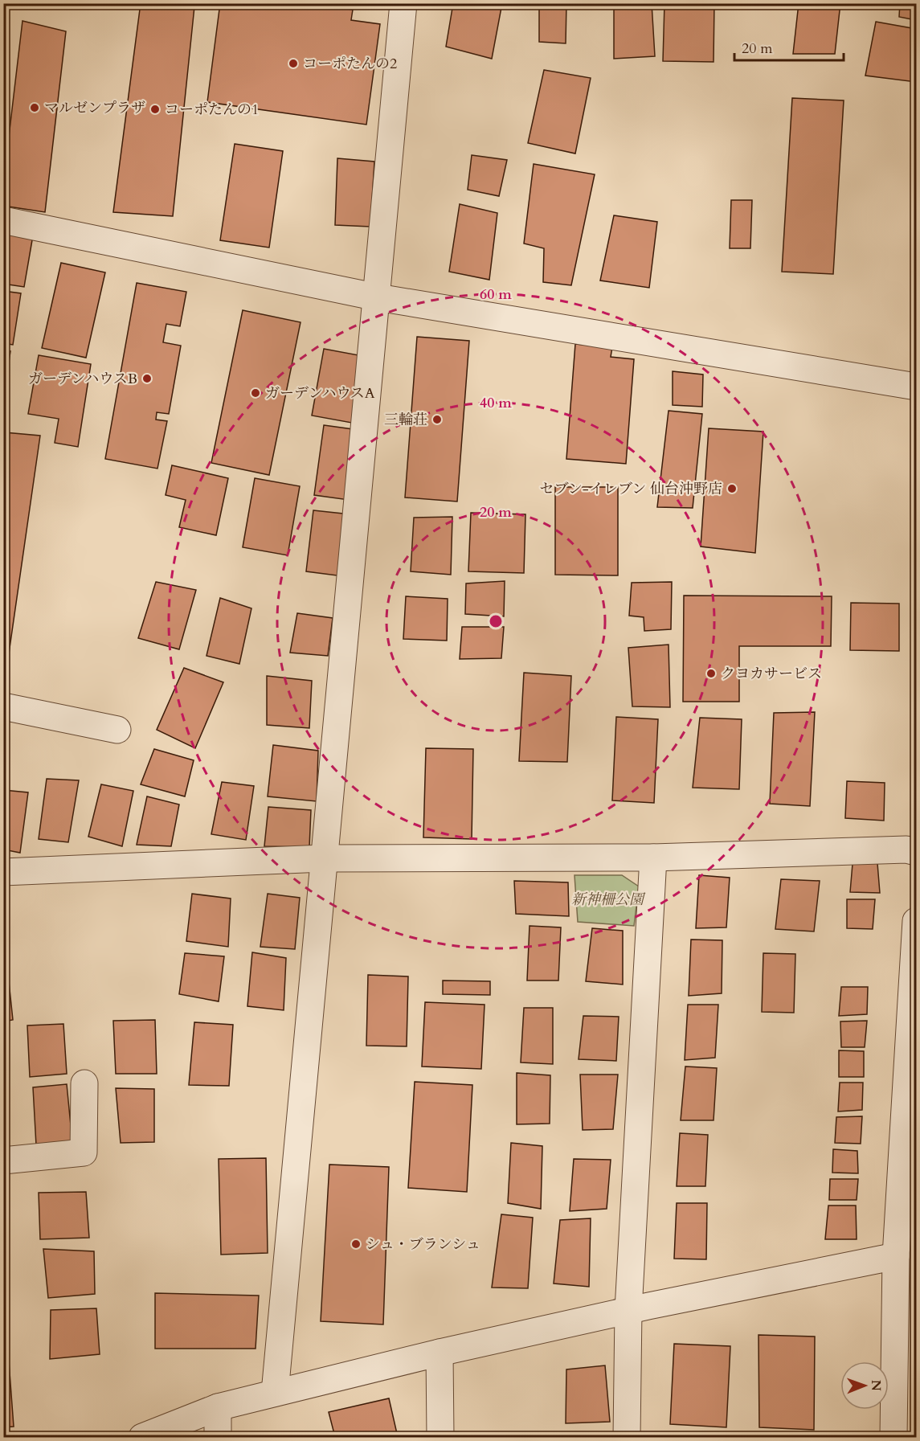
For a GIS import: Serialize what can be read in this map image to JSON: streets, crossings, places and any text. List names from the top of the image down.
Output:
{
  "parks": ["新神柵公園"],
  "places": [
    "コーポたんの2",
    "マルゼンプラザ",
    "コーポたんの1",
    "ガーデンハウスB",
    "ガーデンハウスA",
    "三輪荘",
    "セブン-イレブン 仙台沖野店",
    "クヨカサービス",
    "シュ・ブランシュ"
  ],
  "scale_bar": "20 m",
  "north": "right",
  "rings": ["60 m", "40 m", "20 m"]
}
